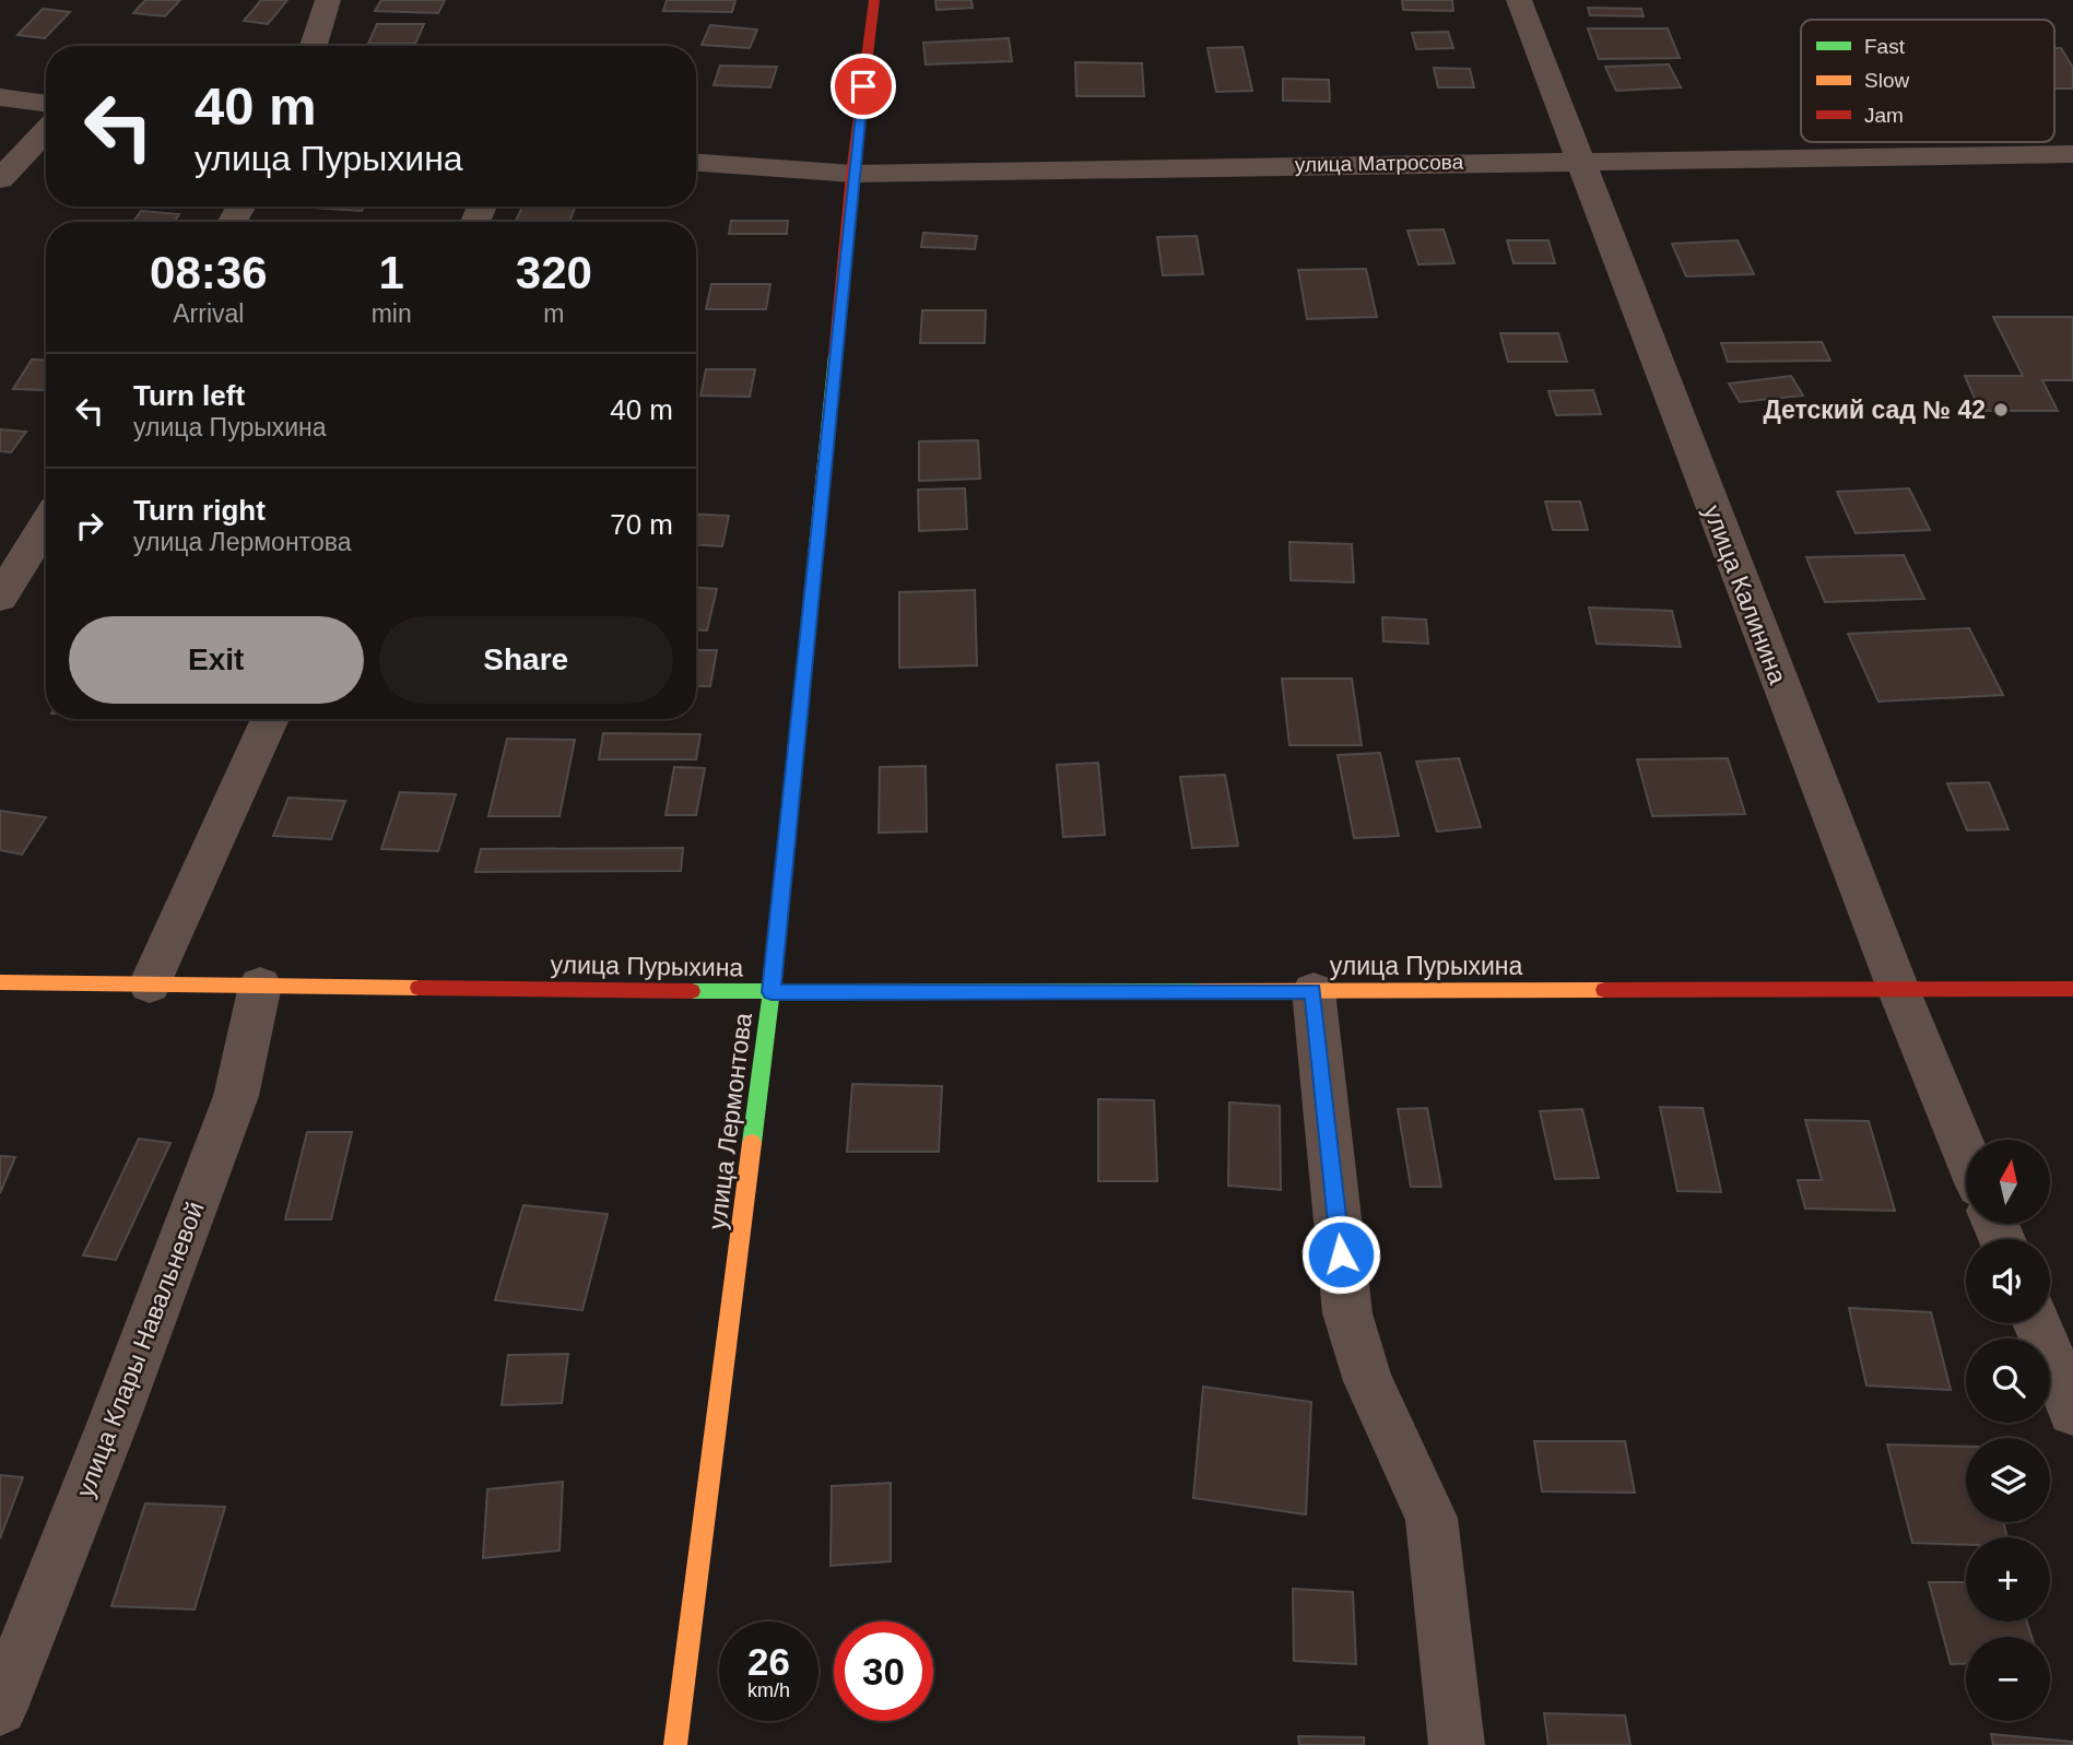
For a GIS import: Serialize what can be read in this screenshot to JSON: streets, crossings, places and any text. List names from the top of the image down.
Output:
{
  "streets": {
    "street": [
      "улица Матросова",
      "улица Калинина",
      "улица Пурыхина",
      "улица Лермонтова",
      "улица Клары Навальневой"
    ]
  },
  "crossings": [
    ["улица Матросова", "улица Калинина"],
    ["улица Матросова", "улица Лермонтова"],
    ["улица Калинина", "улица Пурыхина"],
    ["улица Пурыхина", "улица Лермонтова"],
    ["улица Пурыхина", "улица Клары Навальневой"]
  ],
  "places": ["Детский сад № 42"],
  "legend": ["Fast", "Slow", "Jam"],
  "north": "top",
  "page": {
    "turn": ["40 m", "улица Пурыхина"],
    "eta": [
      "08:36",
      "Arrival",
      "1",
      "min",
      "320",
      "m"
    ],
    "list": [
      {
        "name": "Turn left",
        "note": "улица Пурыхина",
        "value": "40 m"
      },
      {
        "name": "Turn right",
        "note": "улица Лермонтова",
        "value": "70 m"
      }
    ],
    "buttons": ["Exit", "Share"],
    "map_buttons": ["+", "−"],
    "speed": "26 km/h",
    "limit": "30"
  }
}
